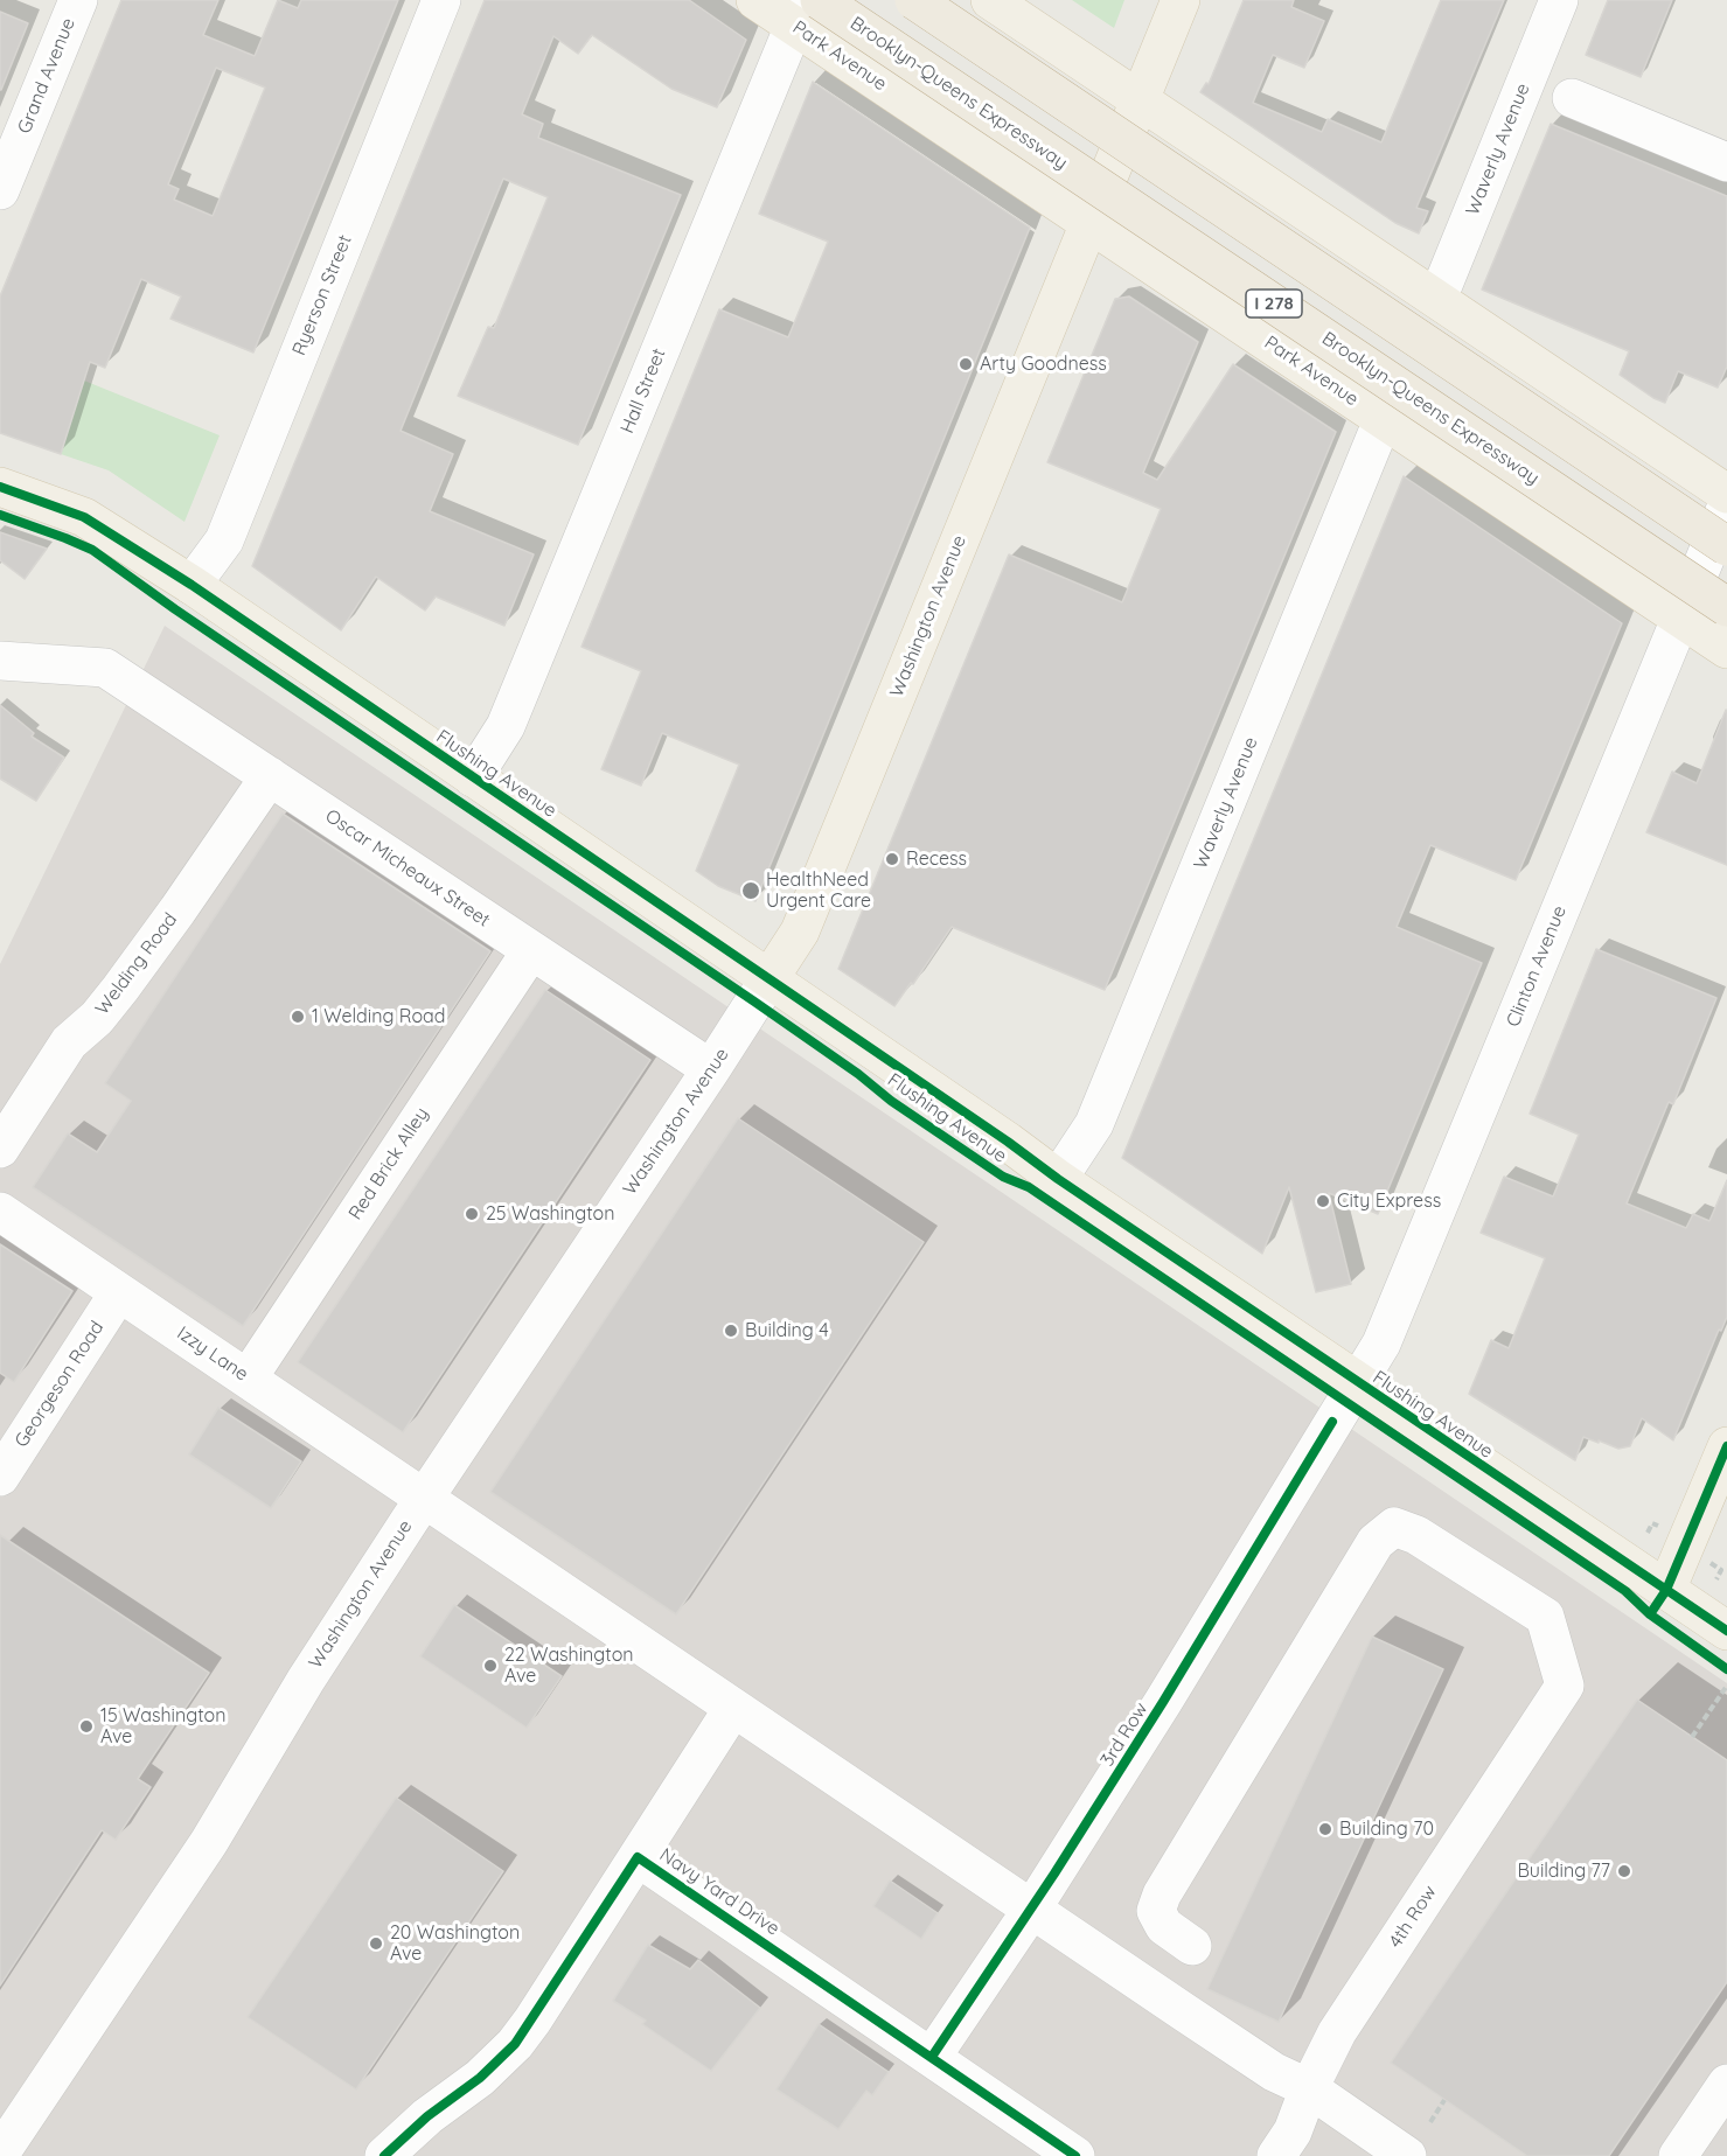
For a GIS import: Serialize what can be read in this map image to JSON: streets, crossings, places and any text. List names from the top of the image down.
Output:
{
  "streets": {
    "highway": ["Brooklyn-Queens Expressway", "I 278"],
    "main road": ["Park Avenue", "Washington Avenue", "Flushing Avenue"],
    "street": [
      "Grand Avenue",
      "Waverly Avenue",
      "Ryerson Street",
      "Hall Street",
      "Oscar Micheaux Street",
      "Welding Road",
      "Clinton Avenue",
      "Red Brick Alley",
      "Izzy Lane",
      "Georgeson Road",
      "3rd Row",
      "Navy Yard Drive",
      "4th Row"
    ]
  },
  "crossings": [
    ["Park Avenue", "Brooklyn-Queens Expressway"],
    ["Park Avenue", "Waverly Avenue"],
    ["Park Avenue", "Hall Street"],
    ["Park Avenue", "Washington Avenue"],
    ["Park Avenue", "Clinton Avenue"],
    ["Brooklyn-Queens Expressway", "Hall Street"],
    ["Waverly Avenue", "Flushing Avenue"],
    ["Ryerson Street", "Flushing Avenue"],
    ["Hall Street", "Flushing Avenue"],
    ["Washington Avenue", "Flushing Avenue"],
    ["Washington Avenue", "Oscar Micheaux Street"],
    ["Washington Avenue", "Izzy Lane"],
    ["Flushing Avenue", "Clinton Avenue"],
    ["Oscar Micheaux Street", "Welding Road"],
    ["Oscar Micheaux Street", "Red Brick Alley"],
    ["Clinton Avenue", "3rd Row"],
    ["Red Brick Alley", "Izzy Lane"],
    ["Izzy Lane", "Georgeson Road"],
    ["3rd Row", "Navy Yard Drive"]
  ],
  "places": [
    "Arty Goodness",
    "Recess",
    "HealthNeed Urgent Care",
    "1 Welding Road",
    "City Express",
    "25 Washington",
    "Building 4",
    "22 Washington Ave",
    "15 Washington Ave",
    "Building 70",
    "Building 77",
    "20 Washington Ave"
  ]
}
